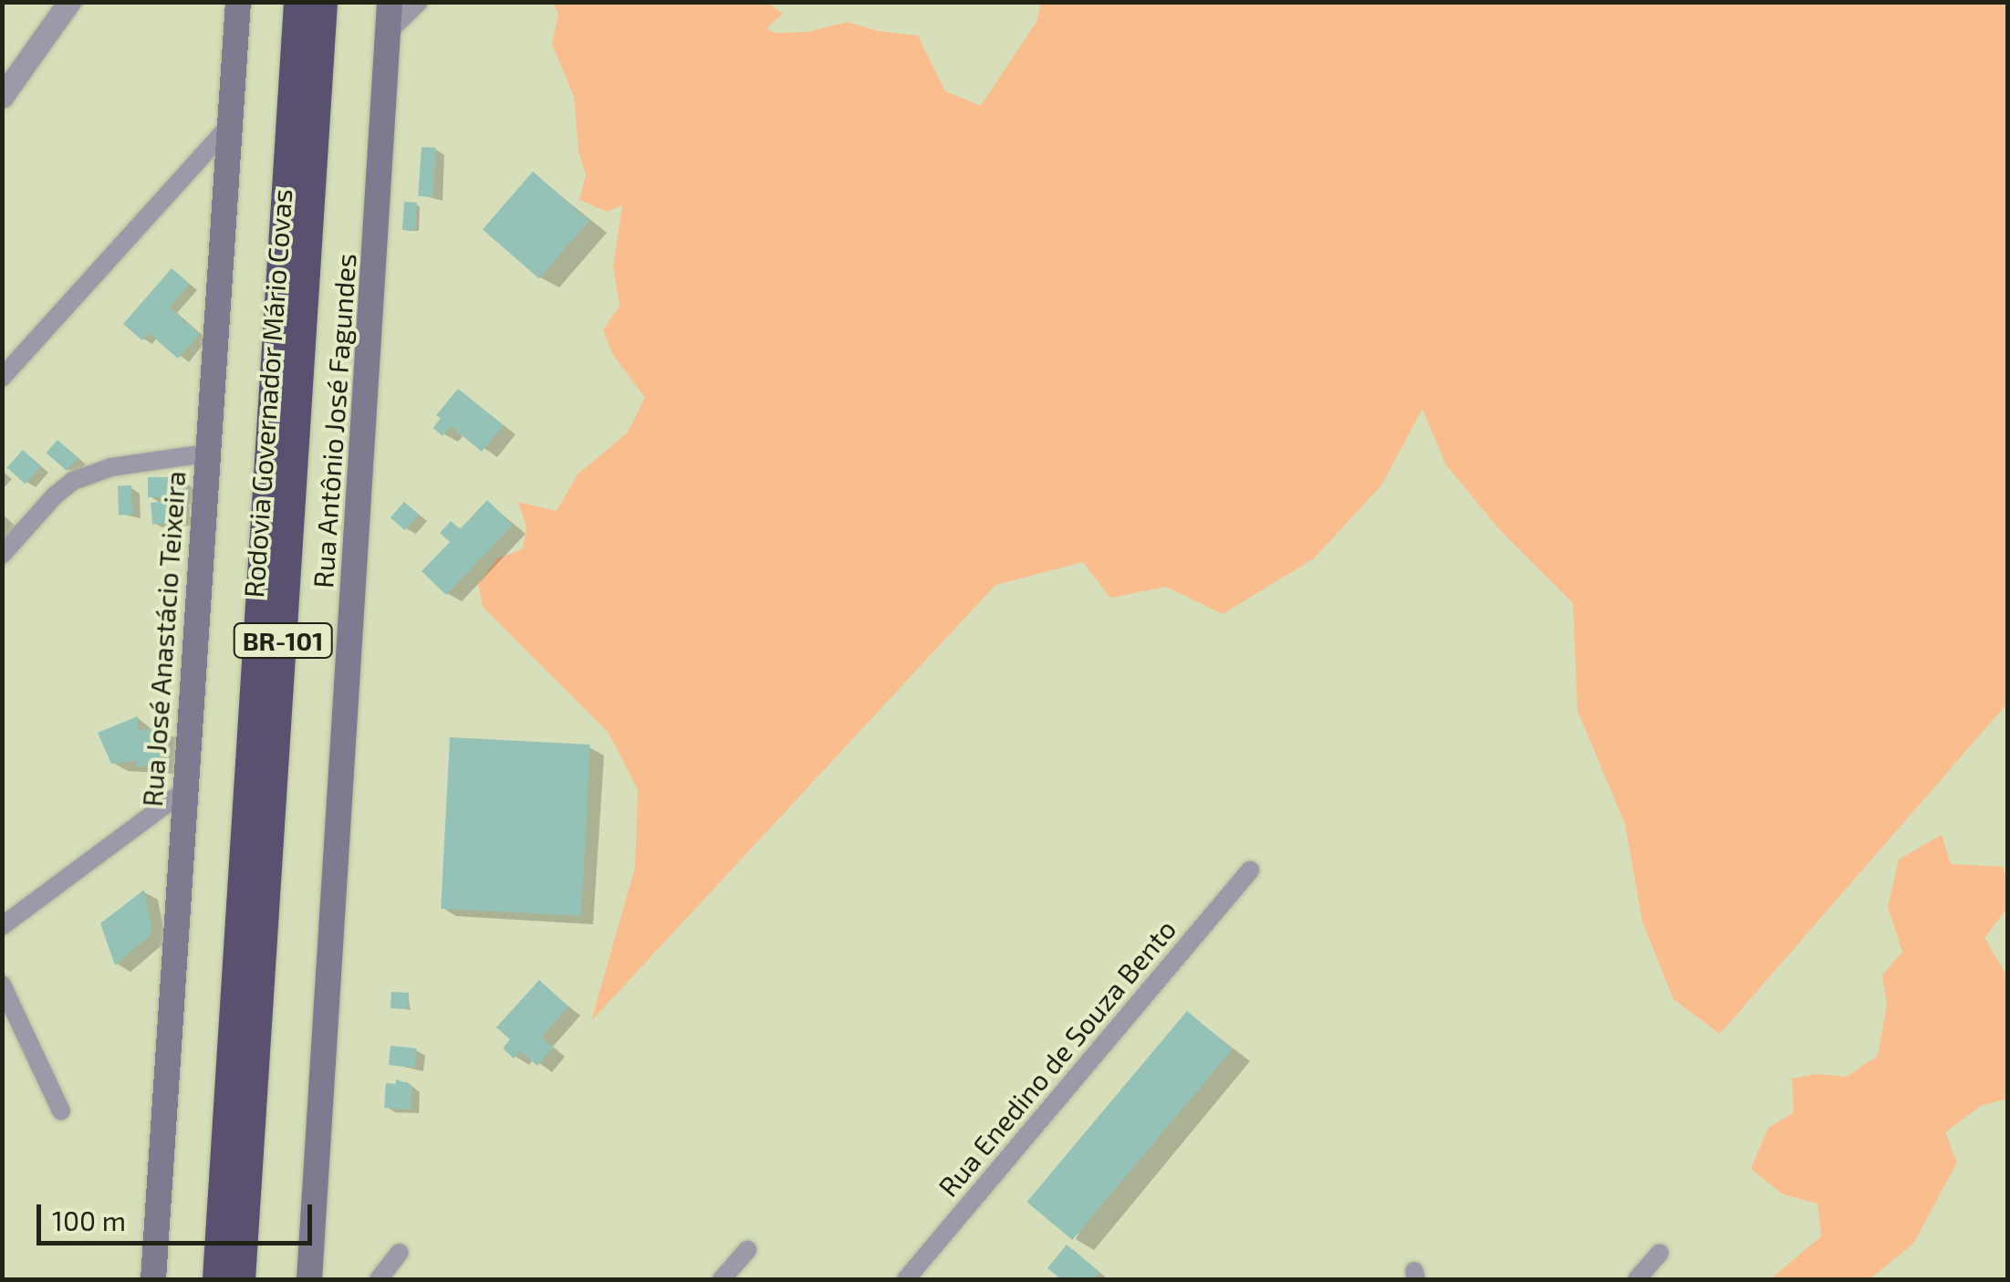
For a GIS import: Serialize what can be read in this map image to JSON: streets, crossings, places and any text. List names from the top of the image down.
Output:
{
  "streets": {
    "highway": ["Rodovia Governador Mário Covas", "BR-101"],
    "main road": ["Rua Antônio José Fagundes", "Rua José Anastácio Teixeira"],
    "street": ["Rua Enedino de Souza Bento"]
  },
  "scale_bar": "100 m"
}
